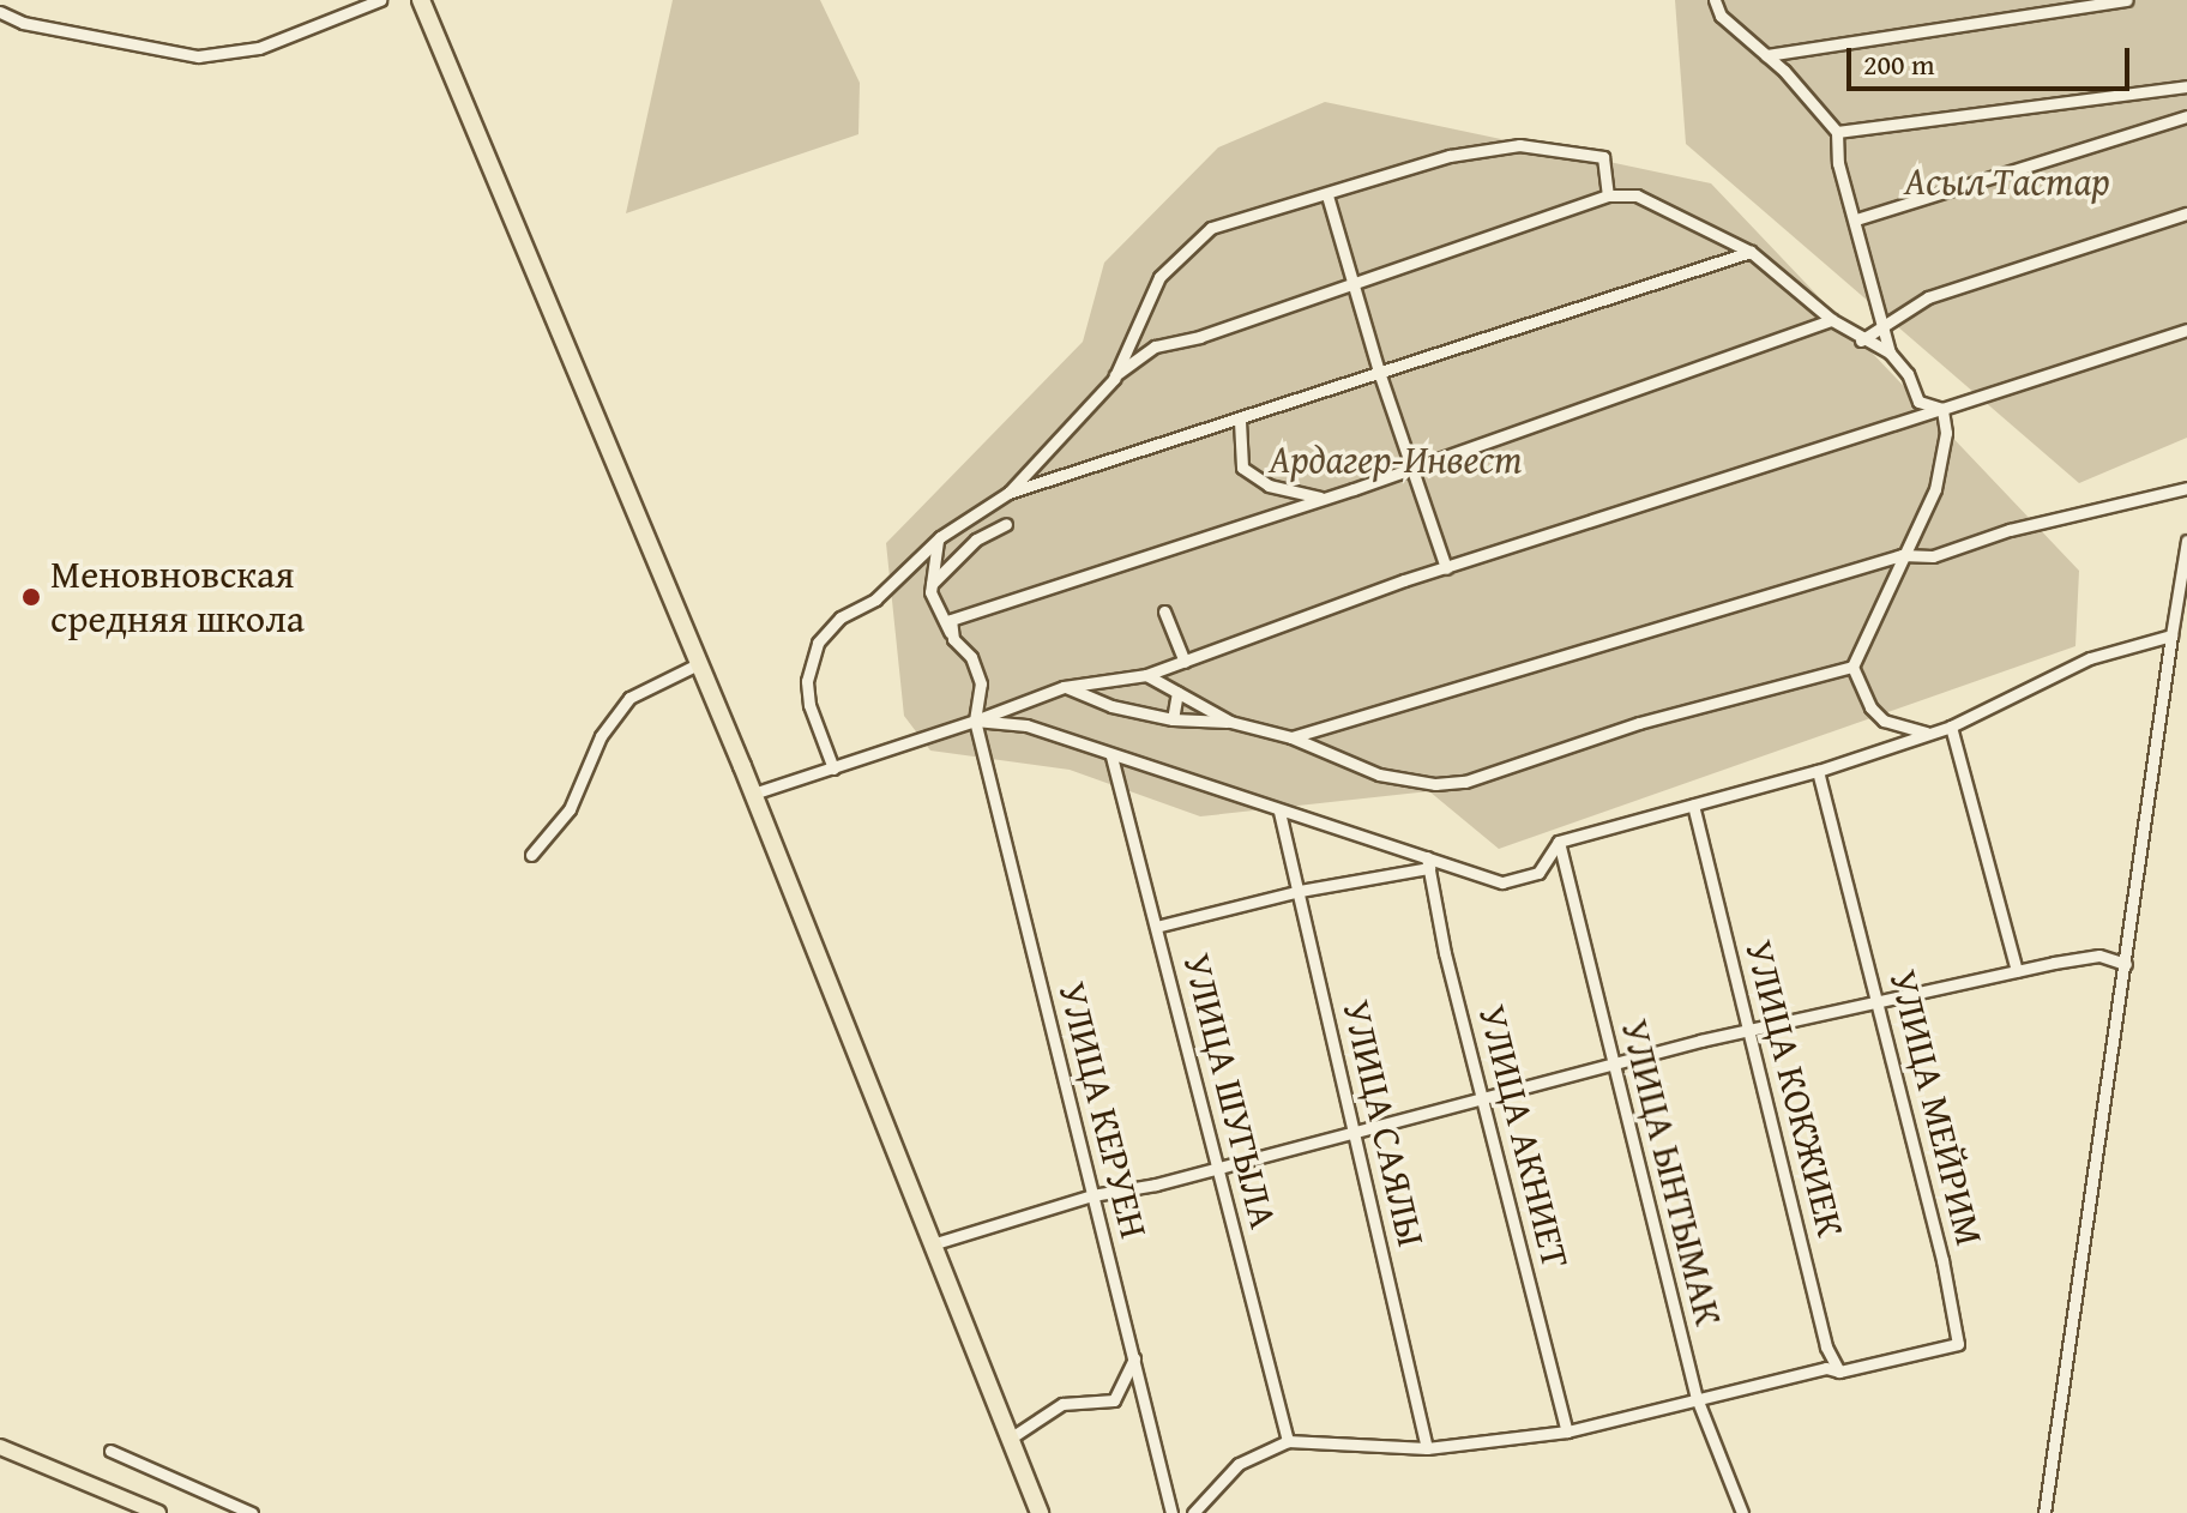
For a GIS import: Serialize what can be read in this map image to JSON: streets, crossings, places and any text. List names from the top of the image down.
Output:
{
  "streets": {
    "street": [
      "УЛИЦА КОКЖИЕК",
      "УЛИЦА ШУГЫЛА",
      "УЛИЦА МЕЙРИМ",
      "УЛИЦА КЕРУЕН",
      "УЛИЦА САЯЛЫ",
      "УЛИЦА АКНИЕТ",
      "УЛИЦА ЫНТЫМАК"
    ]
  },
  "crossings": [
    ["УЛИЦА КОКЖИЕК", "УЛИЦА МЕЙРИМ"]
  ],
  "parks": ["Асыл Тастар", "Ардагер-Инвест"],
  "places": ["Меновновская средняя школа"],
  "scale_bar": "200 m"
}
